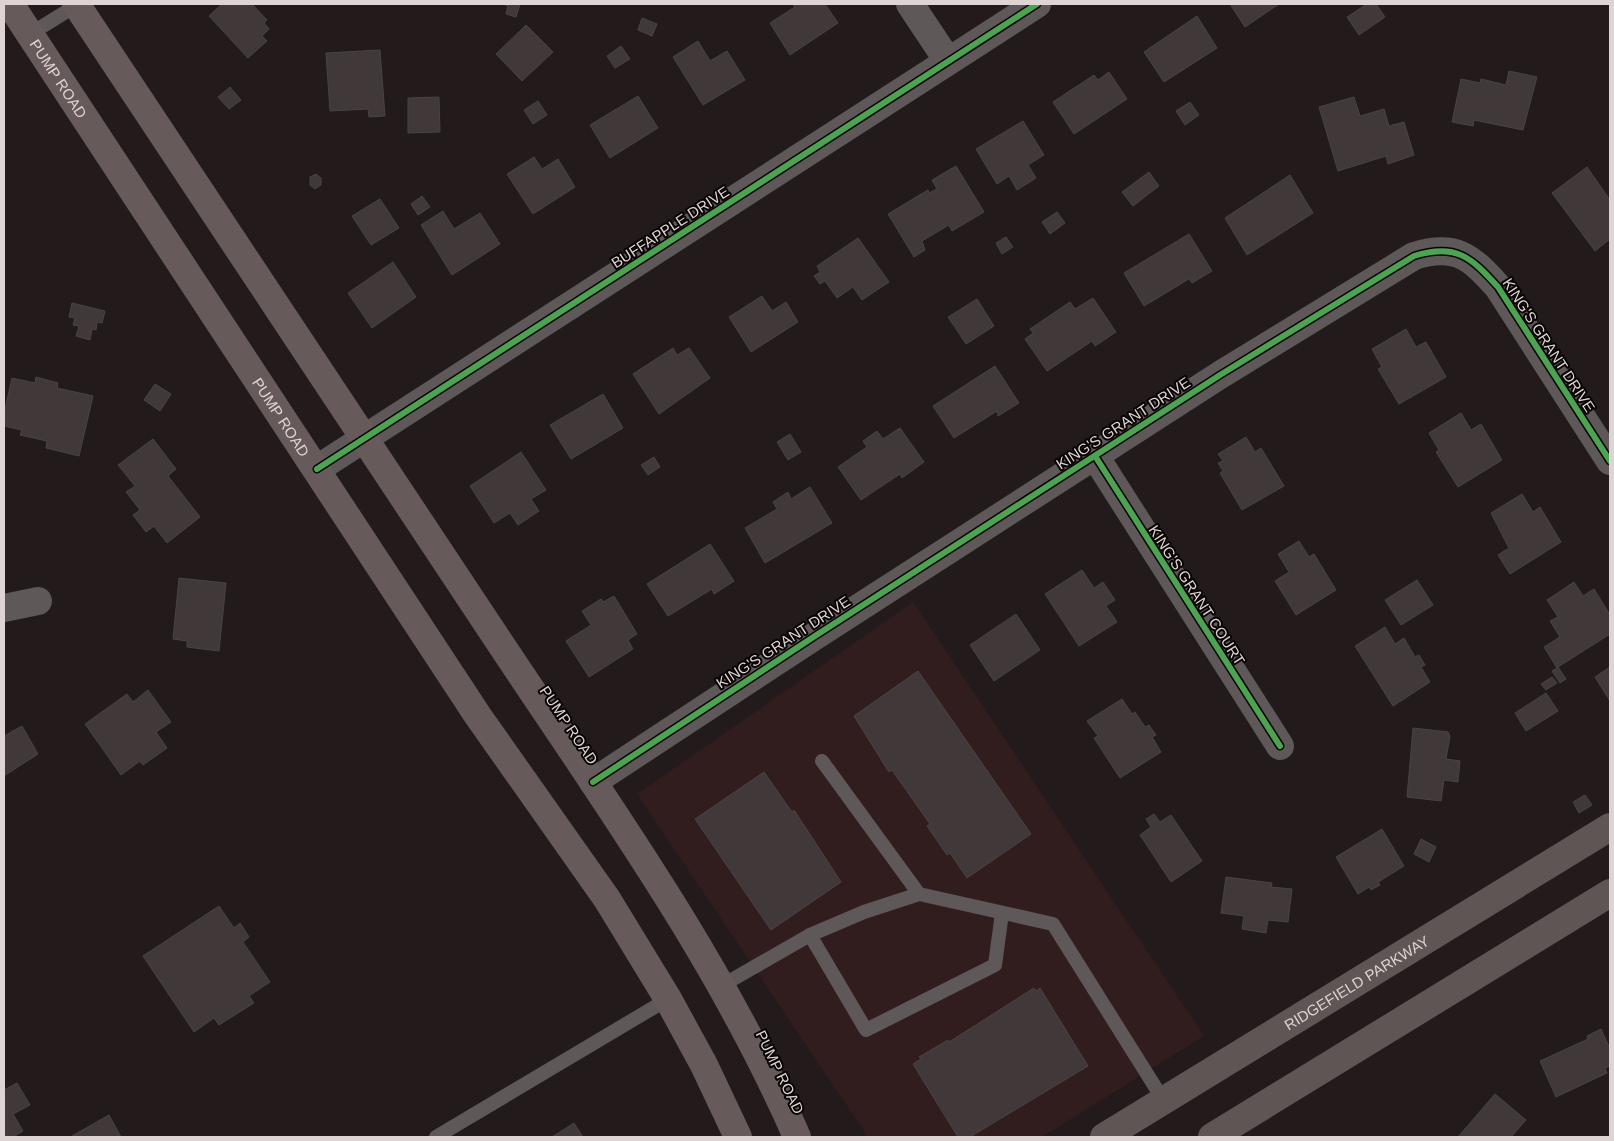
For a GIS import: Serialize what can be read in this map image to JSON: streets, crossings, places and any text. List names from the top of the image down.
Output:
{
  "streets": {
    "main road": ["PUMP ROAD", "RIDGEFIELD PARKWAY"],
    "street": ["BUFFAPPLE DRIVE", "KING'S GRANT DRIVE", "KING'S GRANT COURT"]
  },
  "crossings": [
    ["PUMP ROAD", "BUFFAPPLE DRIVE"],
    ["PUMP ROAD", "KING'S GRANT DRIVE"],
    ["KING'S GRANT DRIVE", "KING'S GRANT COURT"]
  ]
}
